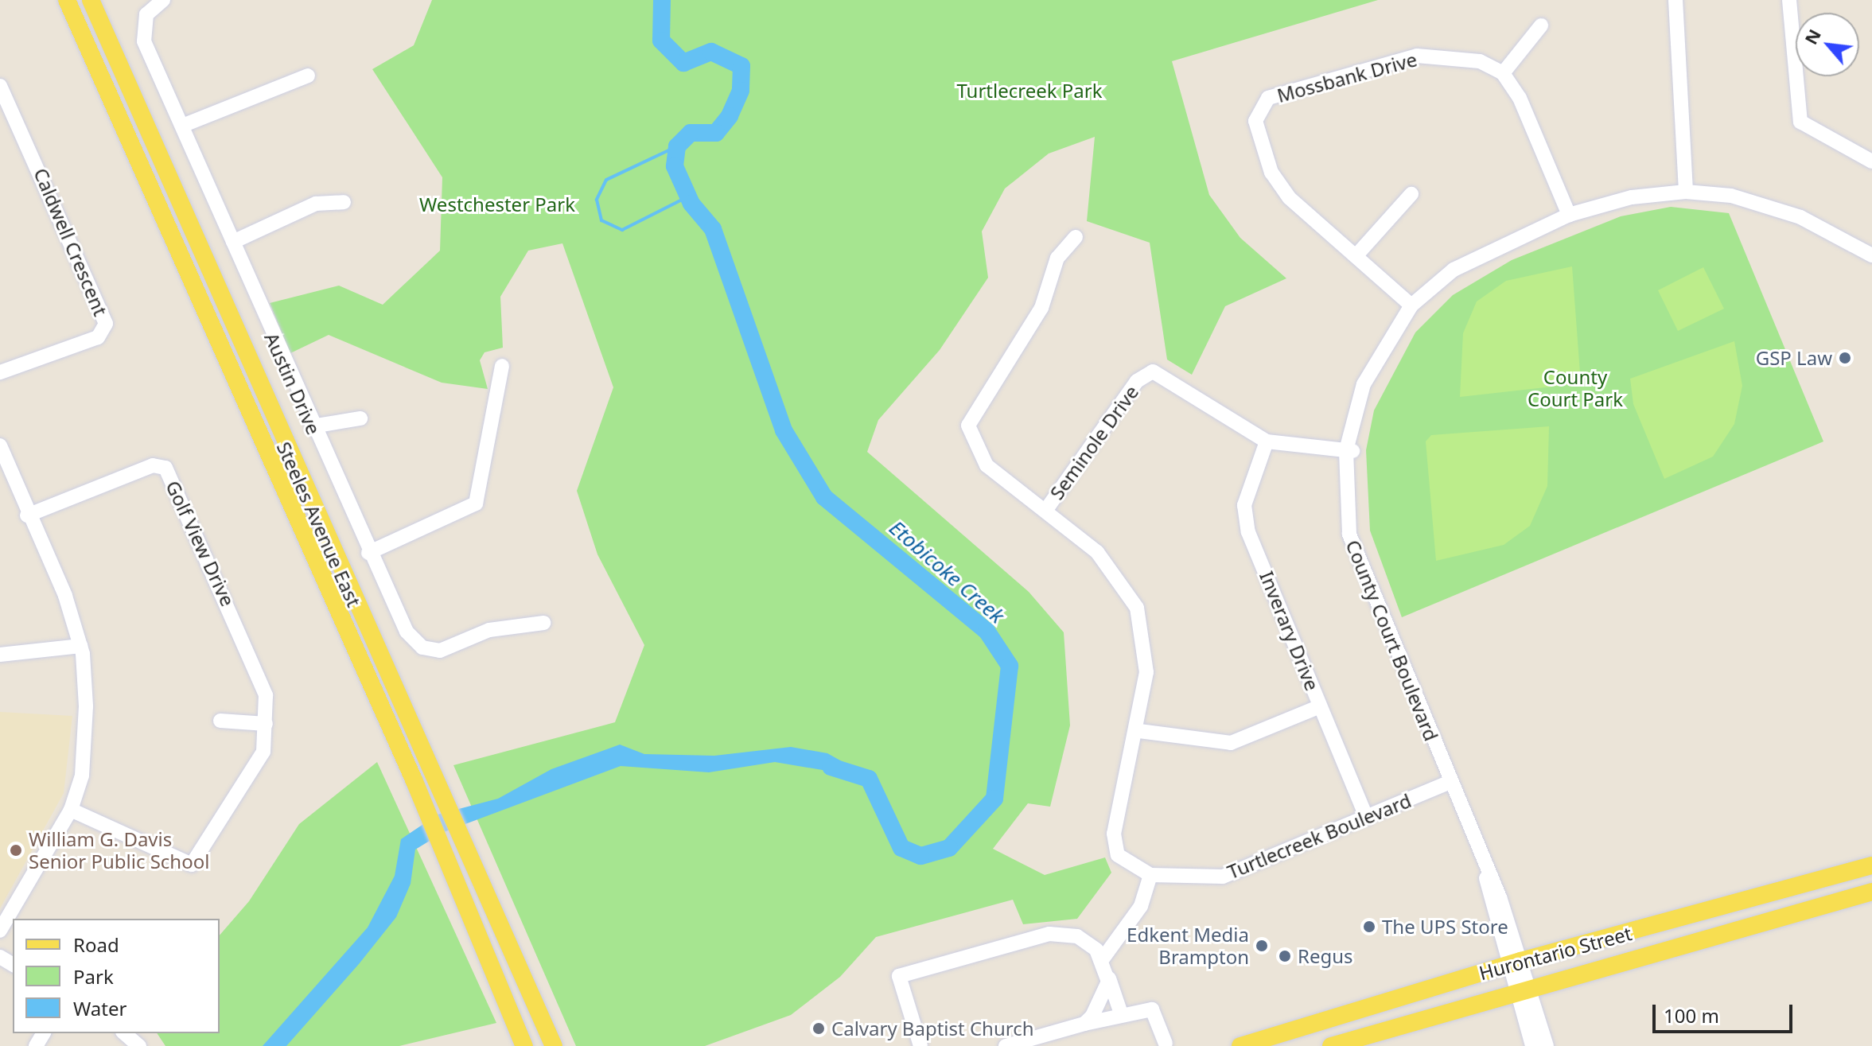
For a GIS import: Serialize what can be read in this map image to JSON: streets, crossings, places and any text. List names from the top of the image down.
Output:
{
  "streets": {
    "main road": ["Steeles Avenue East", "Hurontario Street"],
    "street": [
      "Mossbank Drive",
      "Caldwell Crescent",
      "Austin Drive",
      "Seminole Drive",
      "Golf View Drive",
      "Inverary Drive",
      "County Court Boulevard",
      "Turtlecreek Boulevard"
    ]
  },
  "crossings": [
    ["Mossbank Drive", "County Court Boulevard"],
    ["Seminole Drive", "Inverary Drive"],
    ["Seminole Drive", "County Court Boulevard"],
    ["Seminole Drive", "Turtlecreek Boulevard"],
    ["Inverary Drive", "Turtlecreek Boulevard"],
    ["County Court Boulevard", "Turtlecreek Boulevard"],
    ["County Court Boulevard", "Hurontario Street"]
  ],
  "water": ["Etobicoke Creek"],
  "parks": ["Turtlecreek Park", "Westchester Park", "County Court Park"],
  "places": [
    "GSP Law",
    "William G. Davis Senior Public School",
    "The UPS Store",
    "Edkent Media Brampton",
    "Regus",
    "Calvary Baptist Church"
  ],
  "legend": ["Road", "Park", "Water"],
  "scale_bar": "100 m",
  "north": "top left"
}
